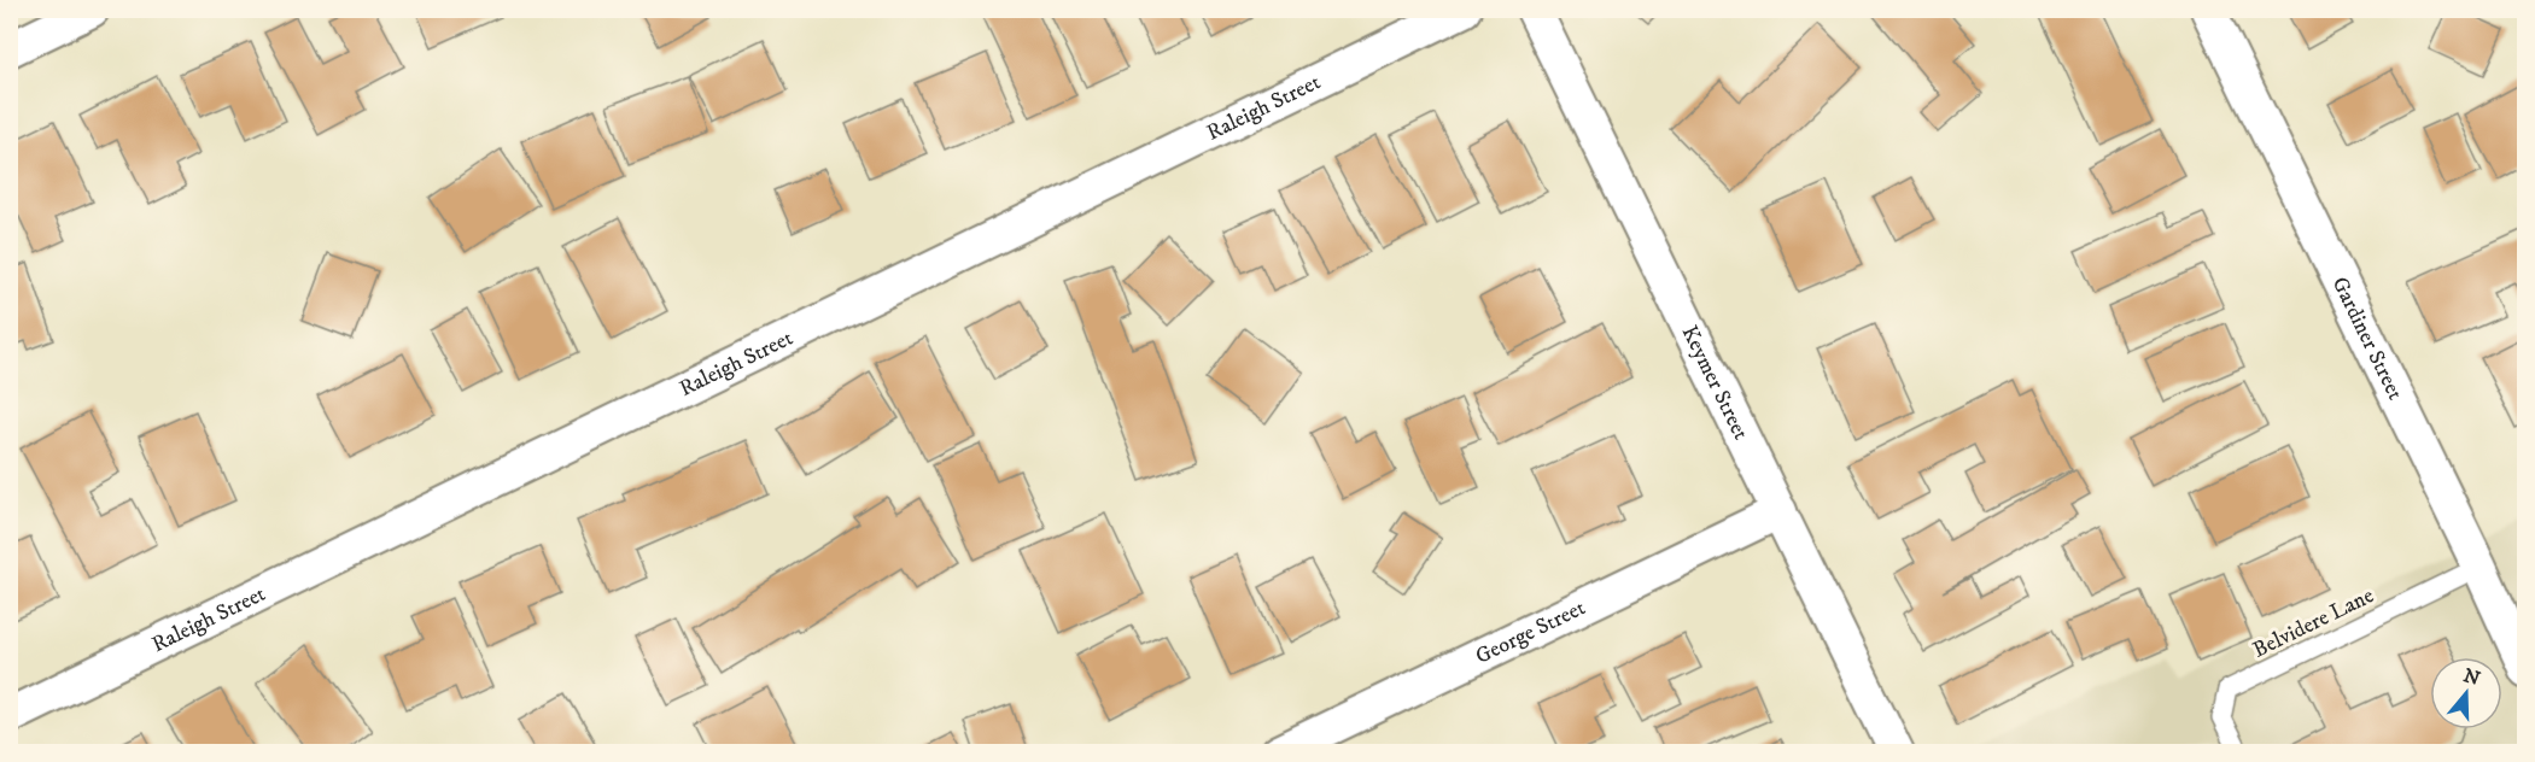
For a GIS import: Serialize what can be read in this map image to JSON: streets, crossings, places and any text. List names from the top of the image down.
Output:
{
  "streets": {
    "street": [
      "Raleigh Street",
      "Gardiner Street",
      "Keymer Street",
      "George Street"
    ],
    "lane": ["Belvidere Lane"]
  },
  "crossings": [
    ["Gardiner Street", "Belvidere Lane"],
    ["Keymer Street", "George Street"]
  ],
  "north": "top"
}
